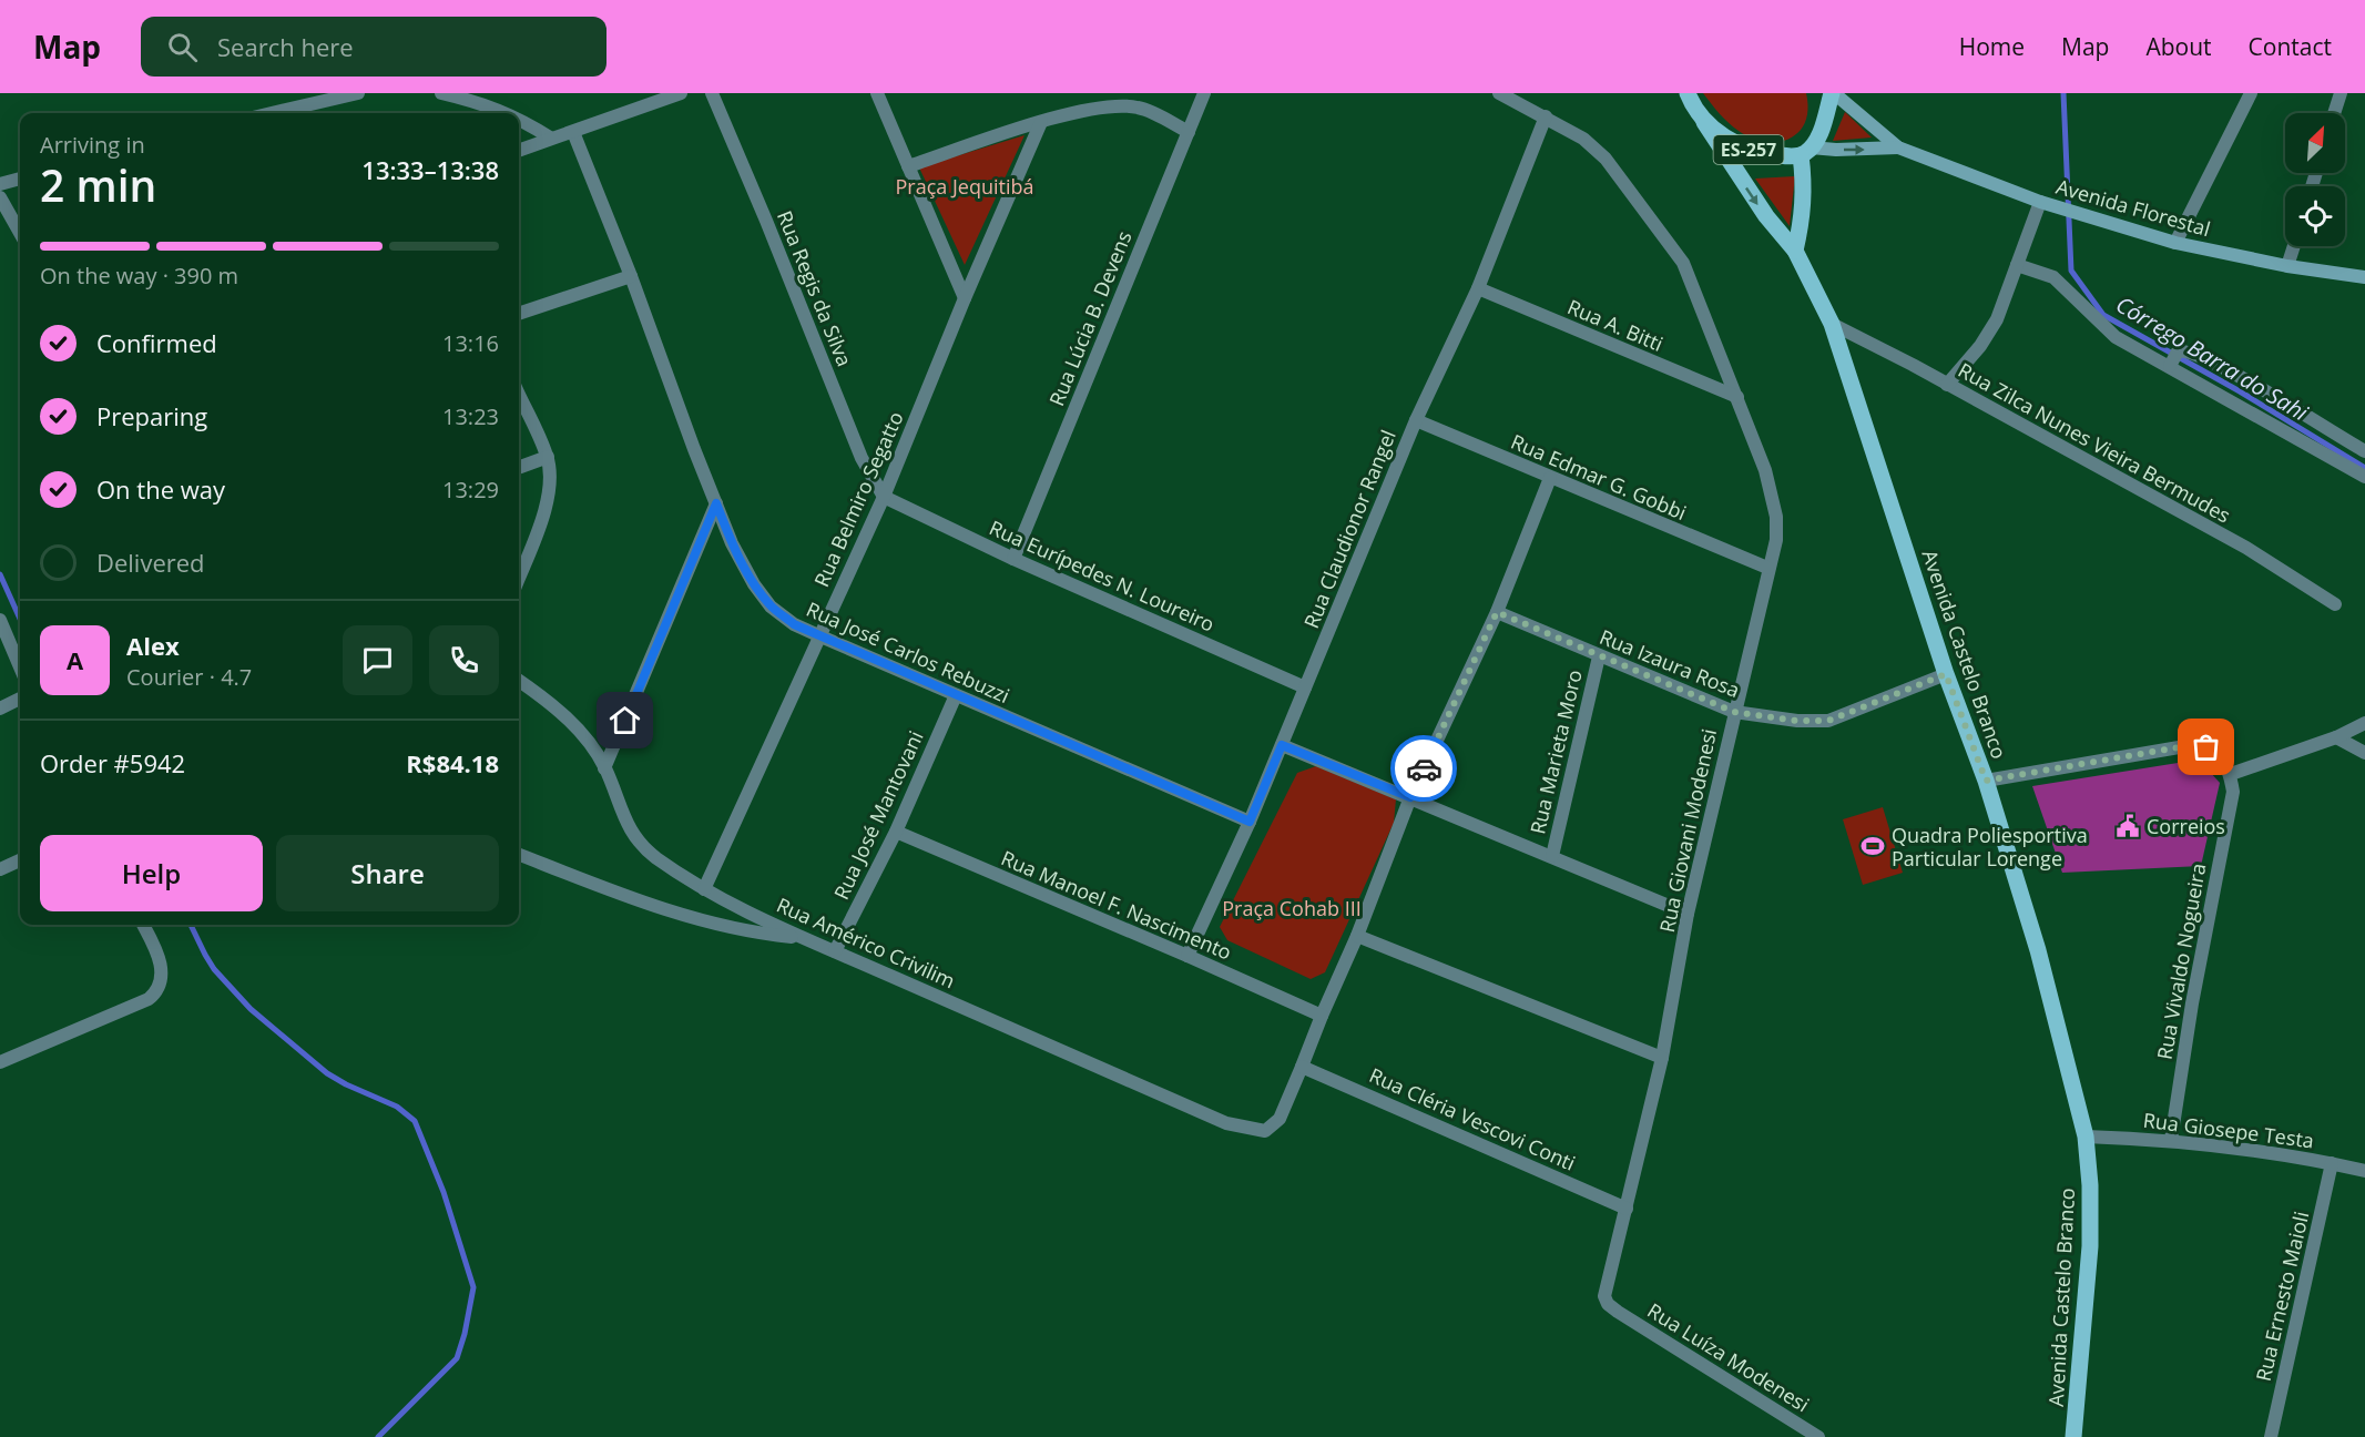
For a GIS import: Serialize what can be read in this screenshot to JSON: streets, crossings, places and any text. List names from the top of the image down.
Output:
{
  "streets": {
    "main road": ["ES-257", "Avenida Florestal", "Avenida Castelo Branco"],
    "street": [
      "Rua Regis da Silva",
      "Rua Lúcia B. Devens",
      "Rua A. Bitti",
      "Rua Zilca Nunes Vieira Bermudes",
      "Rua Edmar G. Gobbi",
      "Rua Belmiro Segatto",
      "Rua Claudionor Rangel",
      "Rua Eurípedes N. Loureiro",
      "Rua José Carlos Rebuzzi",
      "Rua Izaura Rosa",
      "Rua Marieta Moro",
      "Rua José Mantovani",
      "Rua Giovani Modenesi",
      "Rua Manoel F. Nascimento",
      "Rua Américo Crivilim",
      "Rua Vivaldo Nogueira",
      "Rua Cléria Vescovi Conti",
      "Rua Giosepe Testa",
      "Rua Ernesto Maioli",
      "Rua Luíza Modenesi"
    ]
  },
  "crossings": [
    ["ES-257", "Avenida Florestal"],
    ["ES-257", "Avenida Castelo Branco"],
    ["Rua Regis da Silva", "Rua Belmiro Segatto"],
    ["Rua Regis da Silva", "Rua Eurípedes N. Loureiro"],
    ["Rua Lúcia B. Devens", "Rua Eurípedes N. Loureiro"],
    ["Rua A. Bitti", "Rua Claudionor Rangel"],
    ["Rua A. Bitti", "Rua Giovani Modenesi"],
    ["Rua Zilca Nunes Vieira Bermudes", "Avenida Castelo Branco"],
    ["Rua Edmar G. Gobbi", "Rua Claudionor Rangel"],
    ["Rua Edmar G. Gobbi", "Rua Giovani Modenesi"],
    ["Rua Belmiro Segatto", "Rua Eurípedes N. Loureiro"],
    ["Rua Belmiro Segatto", "Rua José Carlos Rebuzzi"],
    ["Rua Belmiro Segatto", "Rua Américo Crivilim"],
    ["Rua Claudionor Rangel", "Rua Eurípedes N. Loureiro"],
    ["Rua Claudionor Rangel", "Rua José Carlos Rebuzzi"],
    ["Rua Claudionor Rangel", "Rua Giovani Modenesi"],
    ["Rua Claudionor Rangel", "Rua Manoel F. Nascimento"],
    ["Rua José Carlos Rebuzzi", "Rua José Mantovani"],
    ["Avenida Castelo Branco", "Rua Izaura Rosa"],
    ["Avenida Castelo Branco", "Rua Giosepe Testa"],
    ["Rua Izaura Rosa", "Rua Marieta Moro"],
    ["Rua Izaura Rosa", "Rua Giovani Modenesi"],
    ["Rua José Mantovani", "Rua Manoel F. Nascimento"],
    ["Rua José Mantovani", "Rua Américo Crivilim"],
    ["Rua Giovani Modenesi", "Rua Cléria Vescovi Conti"],
    ["Rua Giovani Modenesi", "Rua Luíza Modenesi"],
    ["Rua Américo Crivilim", "Rua Cléria Vescovi Conti"],
    ["Rua Vivaldo Nogueira", "Rua Giosepe Testa"],
    ["Rua Giosepe Testa", "Rua Ernesto Maioli"]
  ],
  "water": ["Córrego Barra do Sahi"],
  "parks": ["Praça Jequitibá", "Praça Cohab III"],
  "places": {
    "public building": ["Correios"],
    "sports": ["Quadra Poliesportiva Particular Lorenge"]
  },
  "north": "top right",
  "page": {
    "header": "Map",
    "search": "Search here",
    "nav": [
      "Home",
      "Map",
      "About",
      "Contact"
    ],
    "heading": ["2 min", "Arriving in", "13:33–13:38"],
    "panel": [
      "Alex",
      "Courier · 4.7",
      "Order #5942",
      "R$84.18"
    ],
    "bar": "On the way · 390 m",
    "list": [
      ["Confirmed", "13:16"],
      ["Preparing", "13:23"],
      ["On the way", "13:29"],
      "Delivered"
    ],
    "round": "A",
    "buttons": ["Help", "Share"]
  }
}
